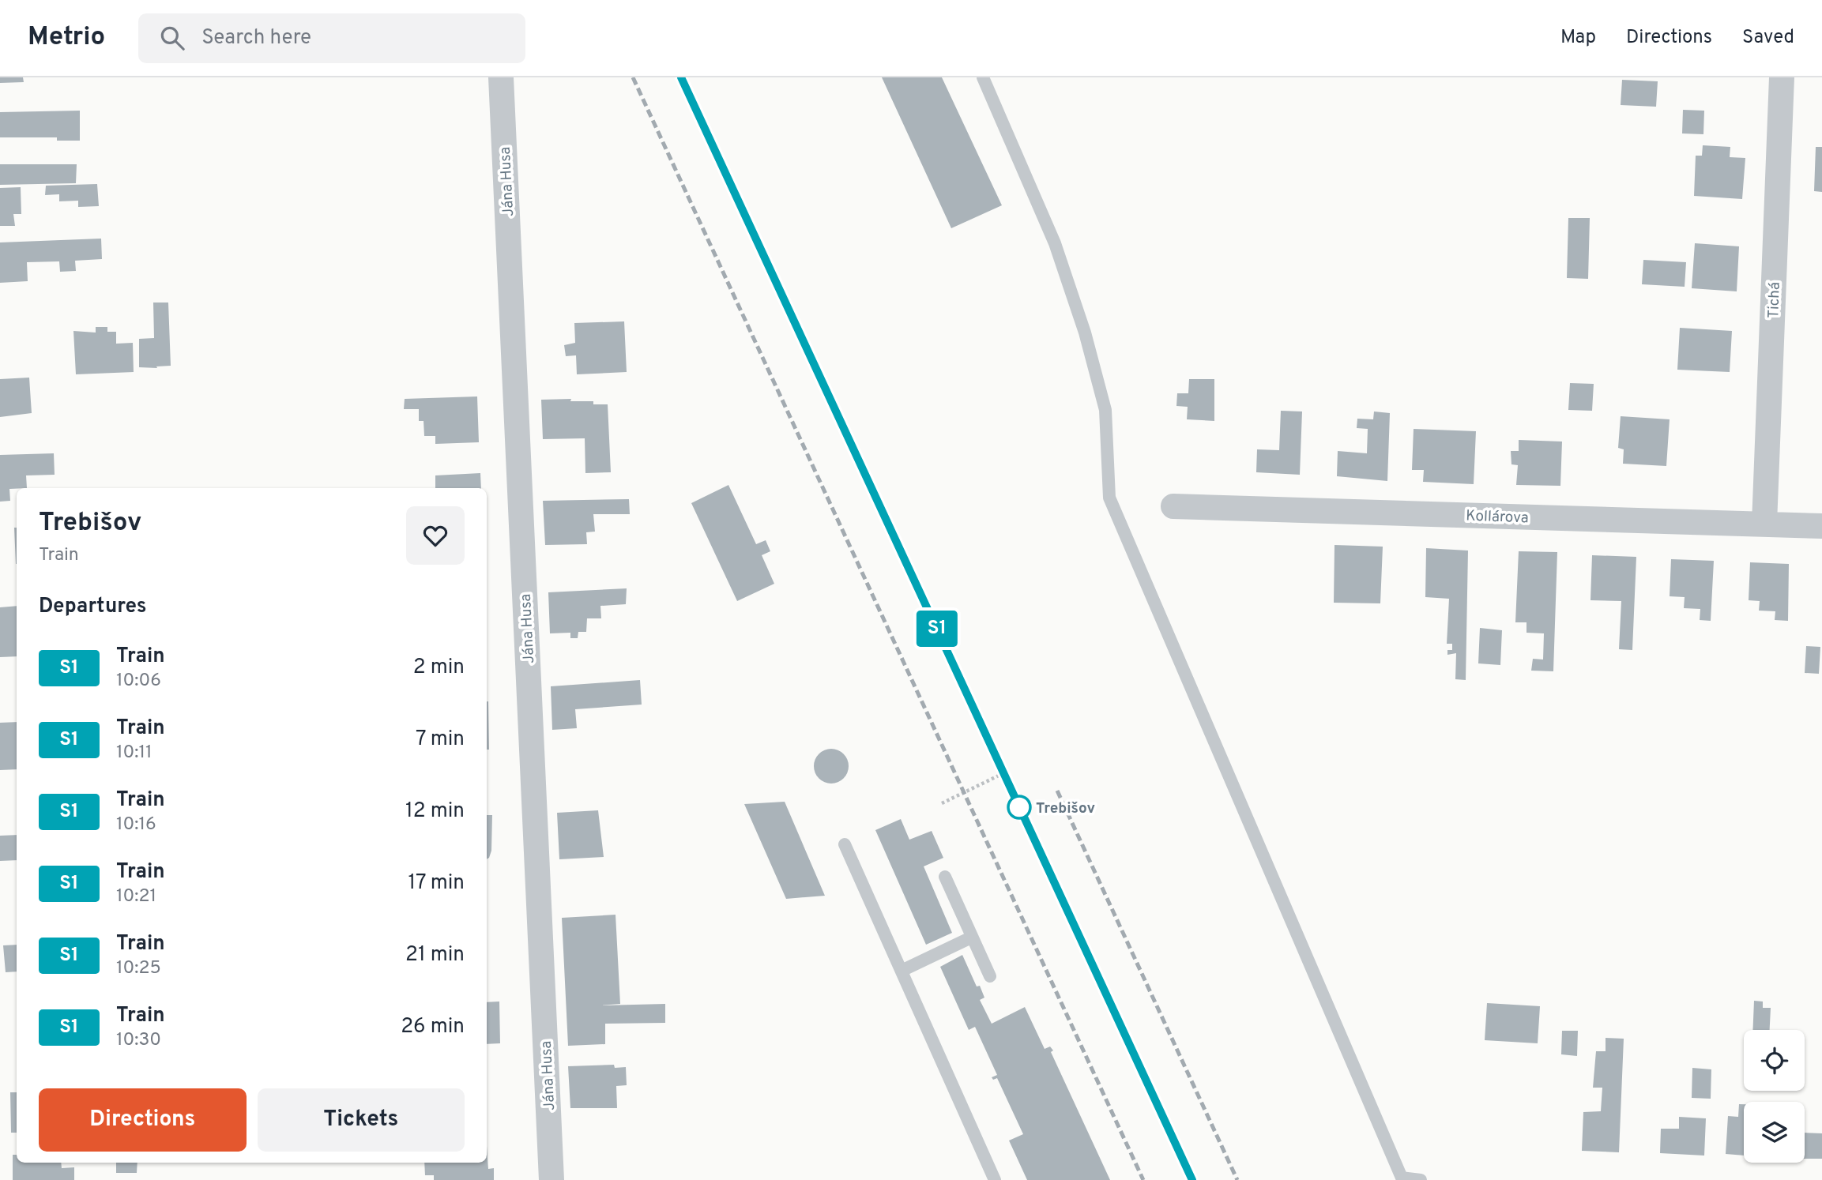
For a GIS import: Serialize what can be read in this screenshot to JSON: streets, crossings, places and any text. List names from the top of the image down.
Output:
{
  "streets": {
    "street": ["Jána Husa", "Tichá", "Kollárova"]
  },
  "crossings": [
    ["Tichá", "Kollárova"]
  ],
  "places": ["Trebišov"],
  "page": {
    "header": "Metrio",
    "search": "Search here",
    "nav": ["Map", "Directions", "Saved"],
    "on_map": "S1",
    "heading": [
      ["Trebišov", "Train"],
      "Departures"
    ],
    "list": [
      {
        "mark": "S1",
        "name": "Train",
        "note": "10:06",
        "value": "2 min"
      },
      {
        "mark": "S1",
        "name": "Train",
        "note": "10:11",
        "value": "7 min"
      },
      {
        "mark": "S1",
        "name": "Train",
        "note": "10:16",
        "value": "12 min"
      },
      {
        "mark": "S1",
        "name": "Train",
        "note": "10:21",
        "value": "17 min"
      },
      {
        "mark": "S1",
        "name": "Train",
        "note": "10:25",
        "value": "21 min"
      },
      {
        "mark": "S1",
        "name": "Train",
        "note": "10:30",
        "value": "26 min"
      }
    ],
    "buttons": ["Directions", "Tickets"]
  }
}
